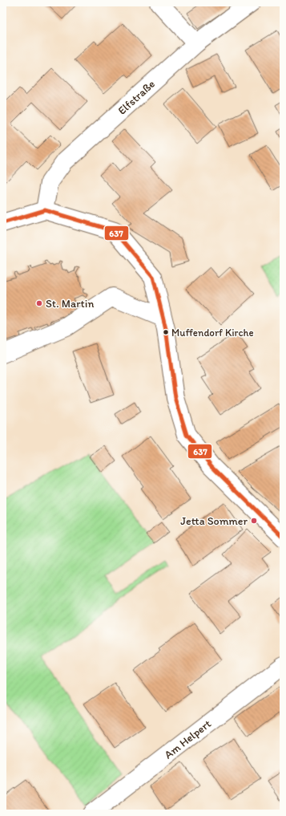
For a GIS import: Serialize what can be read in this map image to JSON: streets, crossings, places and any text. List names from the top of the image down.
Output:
{
  "streets": {
    "street": ["Elfstraße", "Am Helpert"]
  },
  "places": ["St. Martin", "Muffendorf Kirche", "Jetta Sommer"],
  "lines": ["transit line 637"]
}
